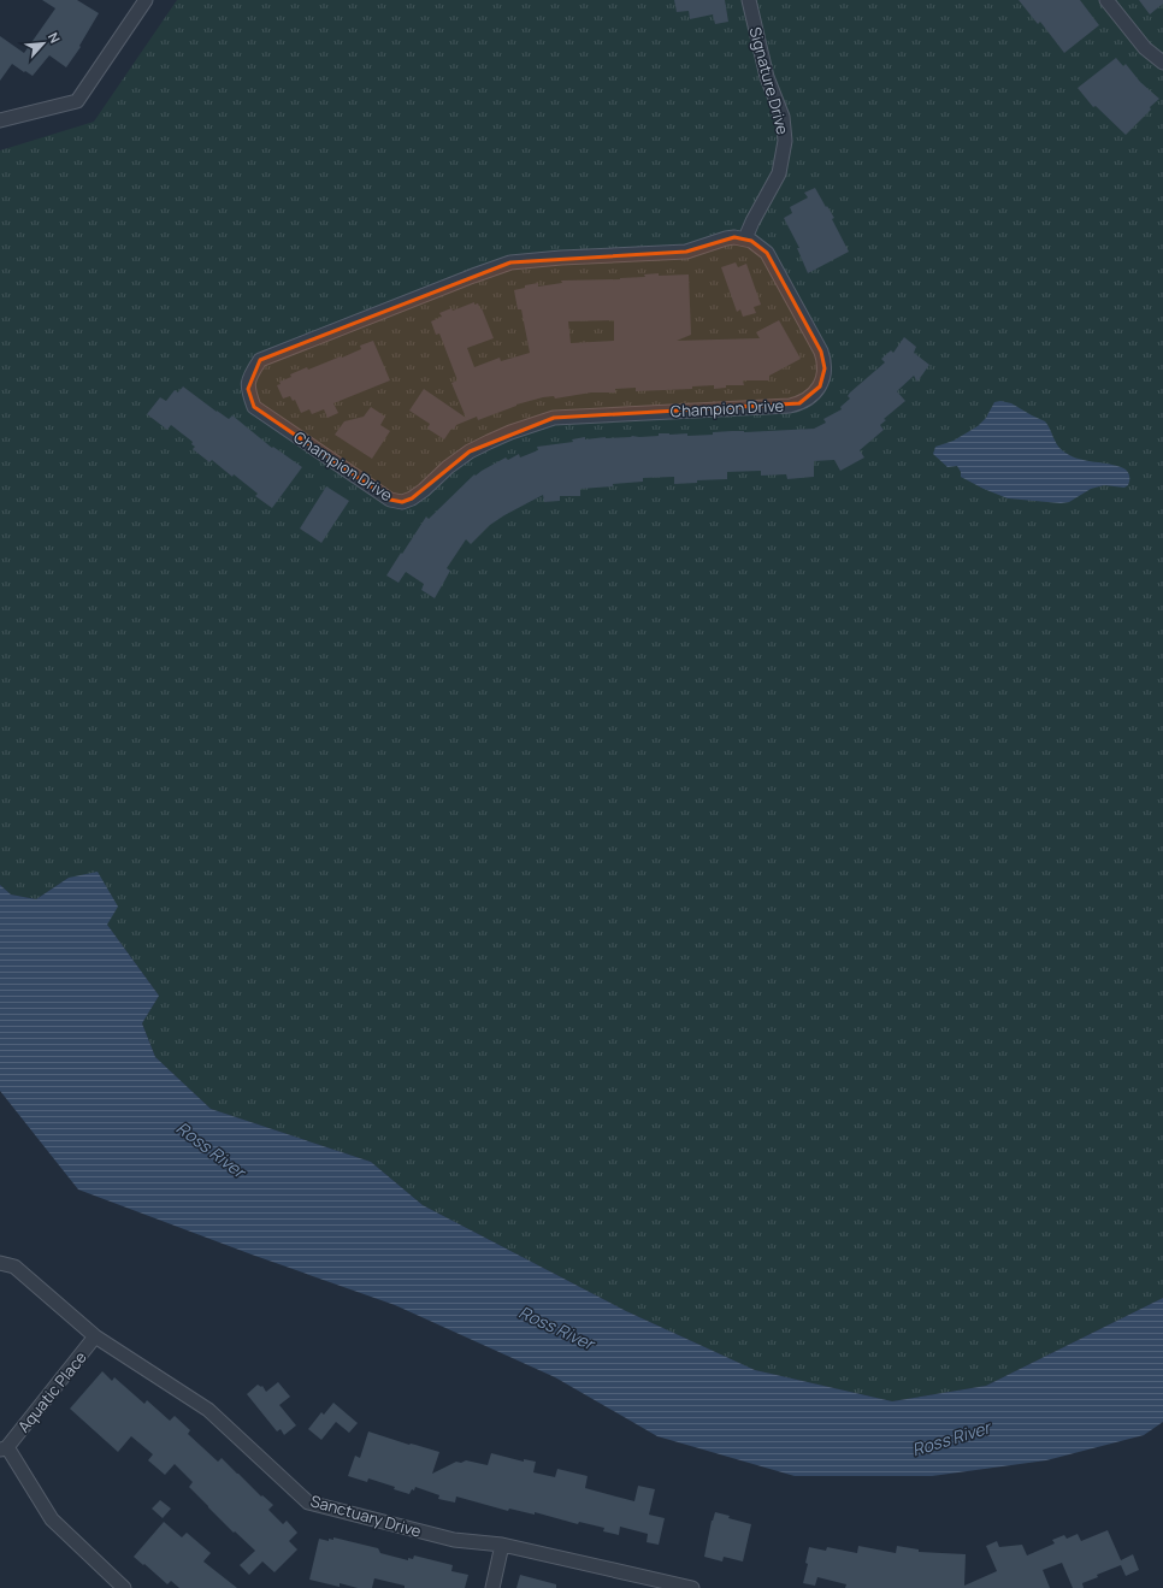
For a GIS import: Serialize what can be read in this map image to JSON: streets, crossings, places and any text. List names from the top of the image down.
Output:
{
  "streets": {
    "street": [
      "Signature Drive",
      "Champion Drive",
      "Aquatic Place",
      "Sanctuary Drive"
    ]
  },
  "crossings": [
    ["Signature Drive", "Champion Drive"],
    ["Aquatic Place", "Sanctuary Drive"]
  ],
  "water": ["Ross River"],
  "north": "top right"
}
